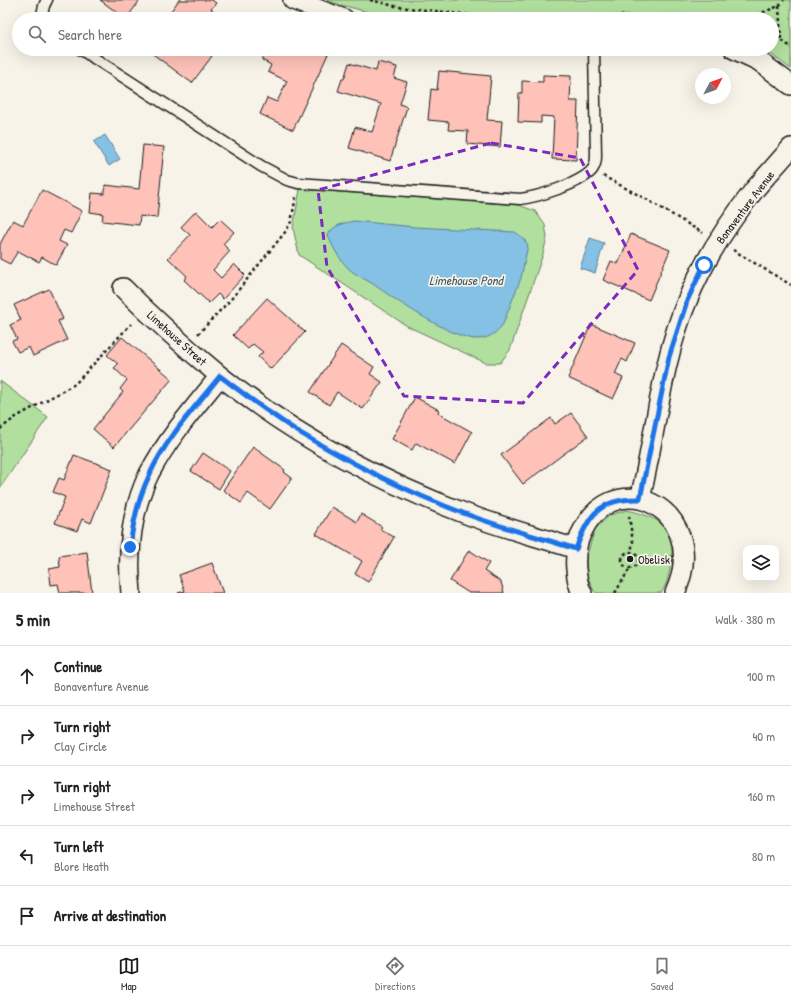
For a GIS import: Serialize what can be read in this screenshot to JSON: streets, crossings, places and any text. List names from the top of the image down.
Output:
{
  "streets": {
    "street": ["Bonaventure Avenue", "Limehouse Street"]
  },
  "water": ["Limehouse Pond"],
  "places": ["Obelisk"],
  "north": "top right",
  "page": {
    "search": "Search here",
    "heading": ["5 min", "Walk · 380 m"],
    "list": [
      ["Continue", "Bonaventure Avenue", "100 m"],
      ["Turn right", "Clay Circle", "40 m"],
      ["Turn right", "Limehouse Street", "160 m"],
      ["Turn left", "Blore Heath", "80 m"],
      "Arrive at destination"
    ],
    "nav": ["Map", "Directions", "Saved"]
  }
}
